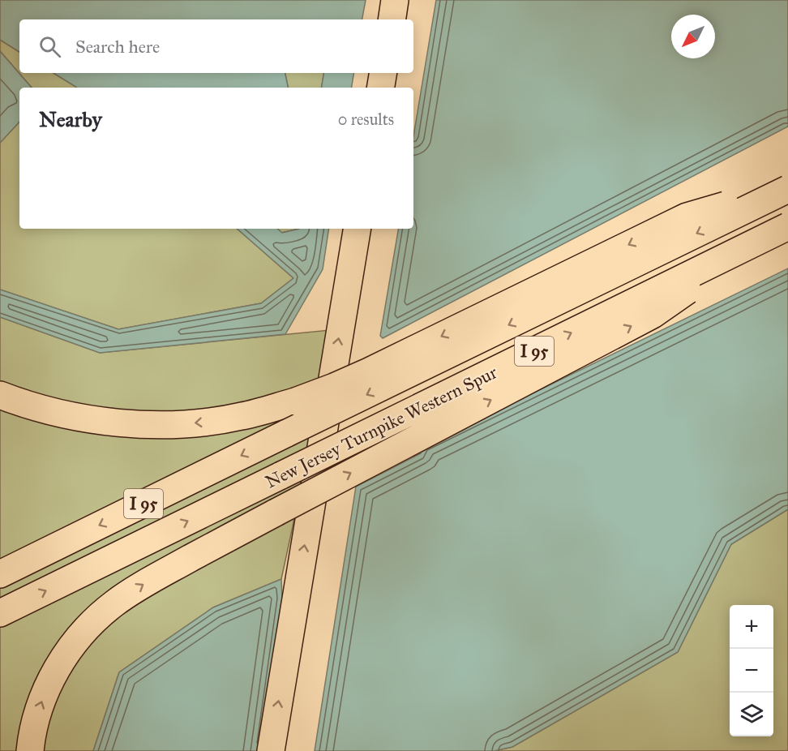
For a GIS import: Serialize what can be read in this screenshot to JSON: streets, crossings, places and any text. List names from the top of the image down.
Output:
{
  "streets": {
    "highway": ["I 95", "New Jersey Turnpike Western Spur"]
  },
  "north": "bottom left",
  "page": {
    "search": "Search here",
    "heading": ["Nearby", "0 results"],
    "map_buttons": ["+", "−"]
  }
}
